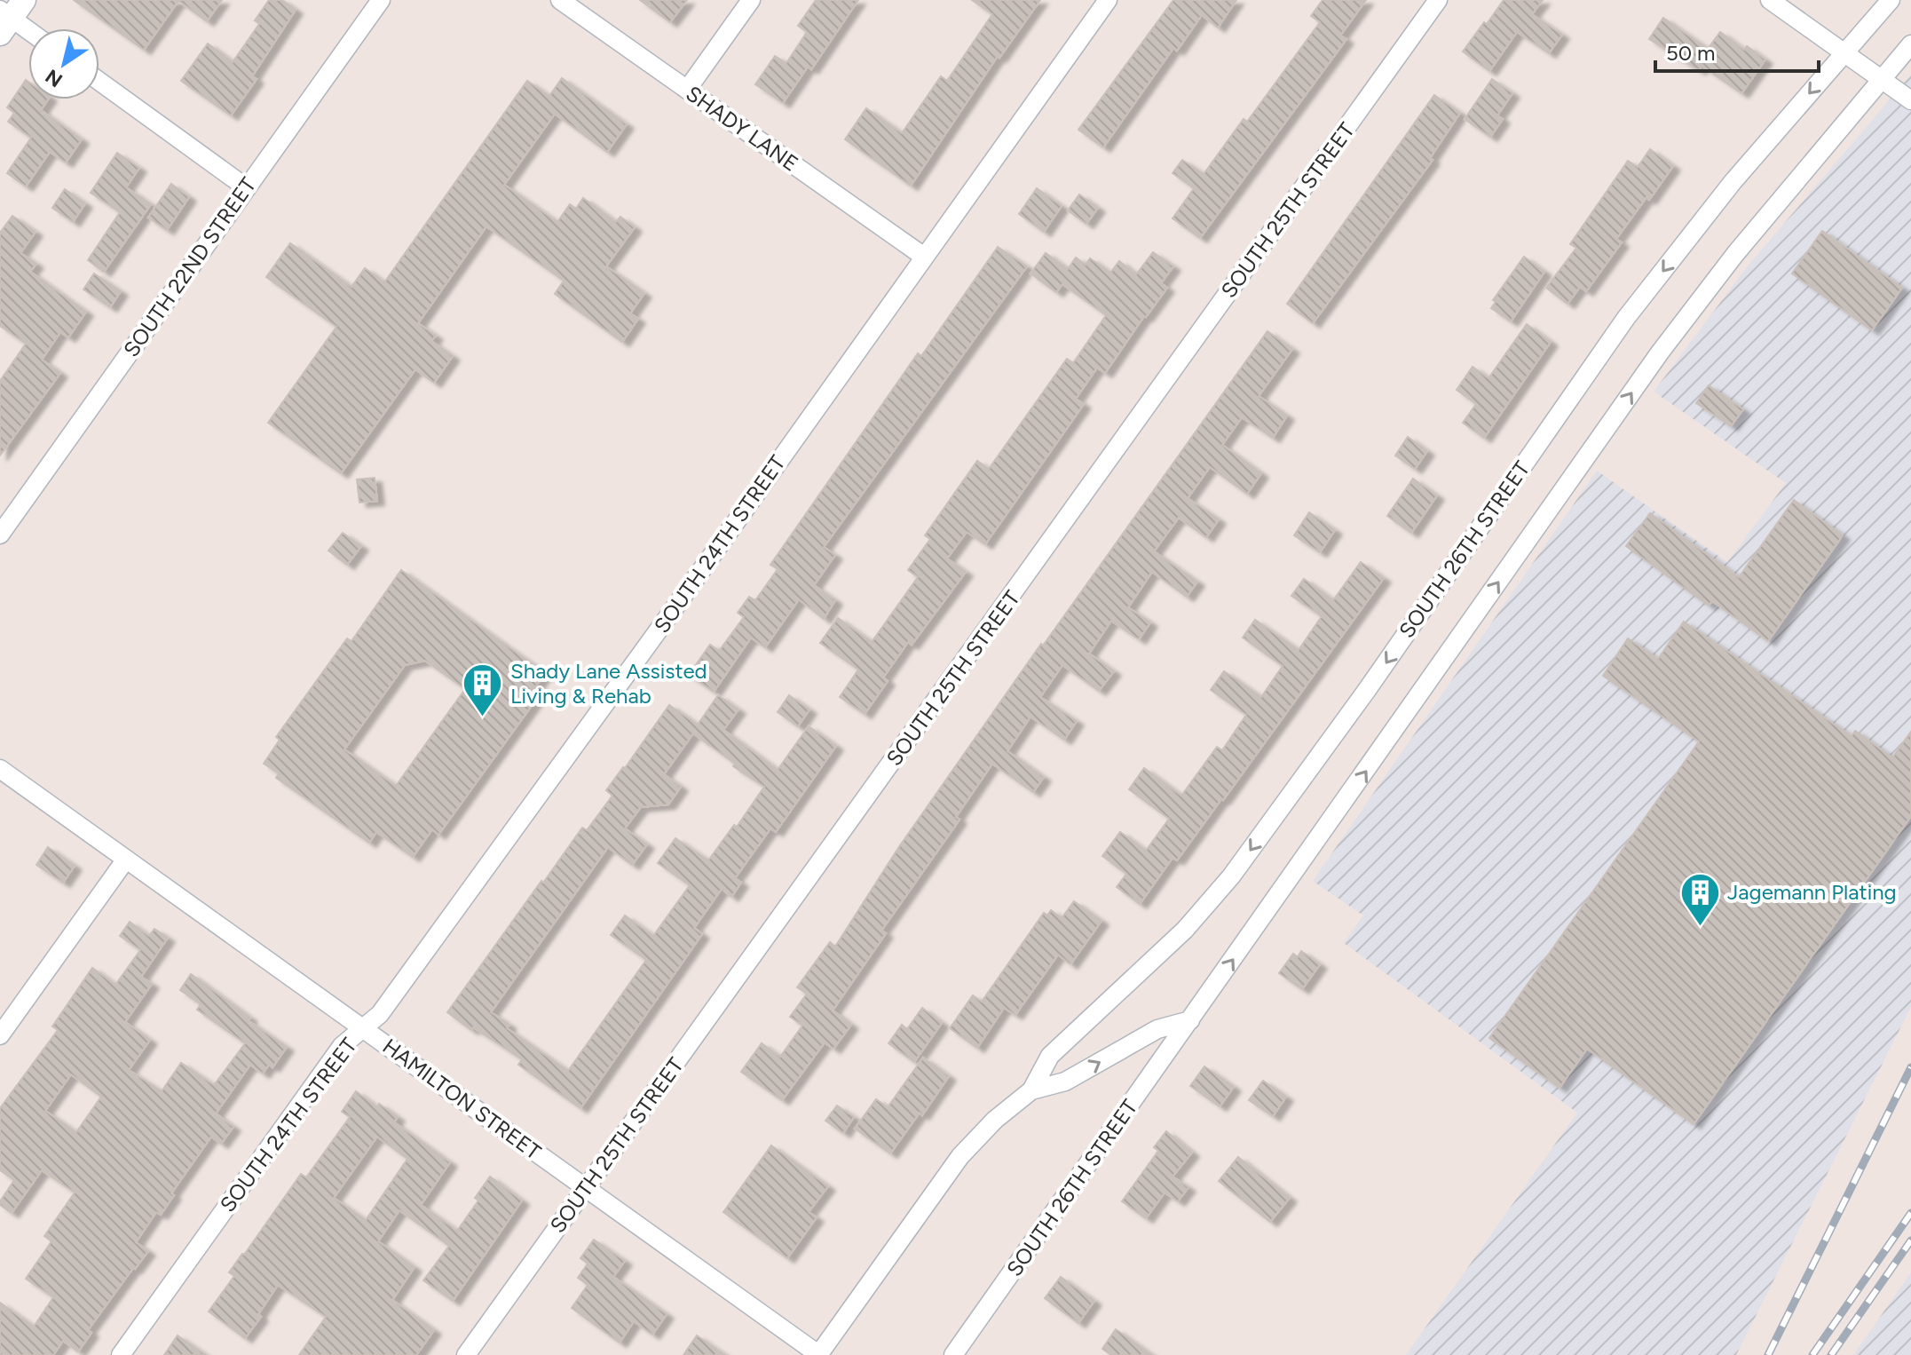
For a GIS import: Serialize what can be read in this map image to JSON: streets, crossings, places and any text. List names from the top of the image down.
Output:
{
  "streets": {
    "street": [
      "SHADY LANE",
      "SOUTH 25TH STREET",
      "SOUTH 22ND STREET",
      "SOUTH 24TH STREET",
      "SOUTH 26TH STREET",
      "HAMILTON STREET"
    ]
  },
  "crossings": [
    ["SHADY LANE", "SOUTH 24TH STREET"],
    ["SOUTH 25TH STREET", "HAMILTON STREET"],
    ["SOUTH 24TH STREET", "HAMILTON STREET"],
    ["SOUTH 26TH STREET", "HAMILTON STREET"]
  ],
  "places": {
    "building": ["Shady Lane Assisted Living & Rehab", "Jagemann Plating"]
  },
  "scale_bar": "50 m",
  "north": "bottom left"
}
